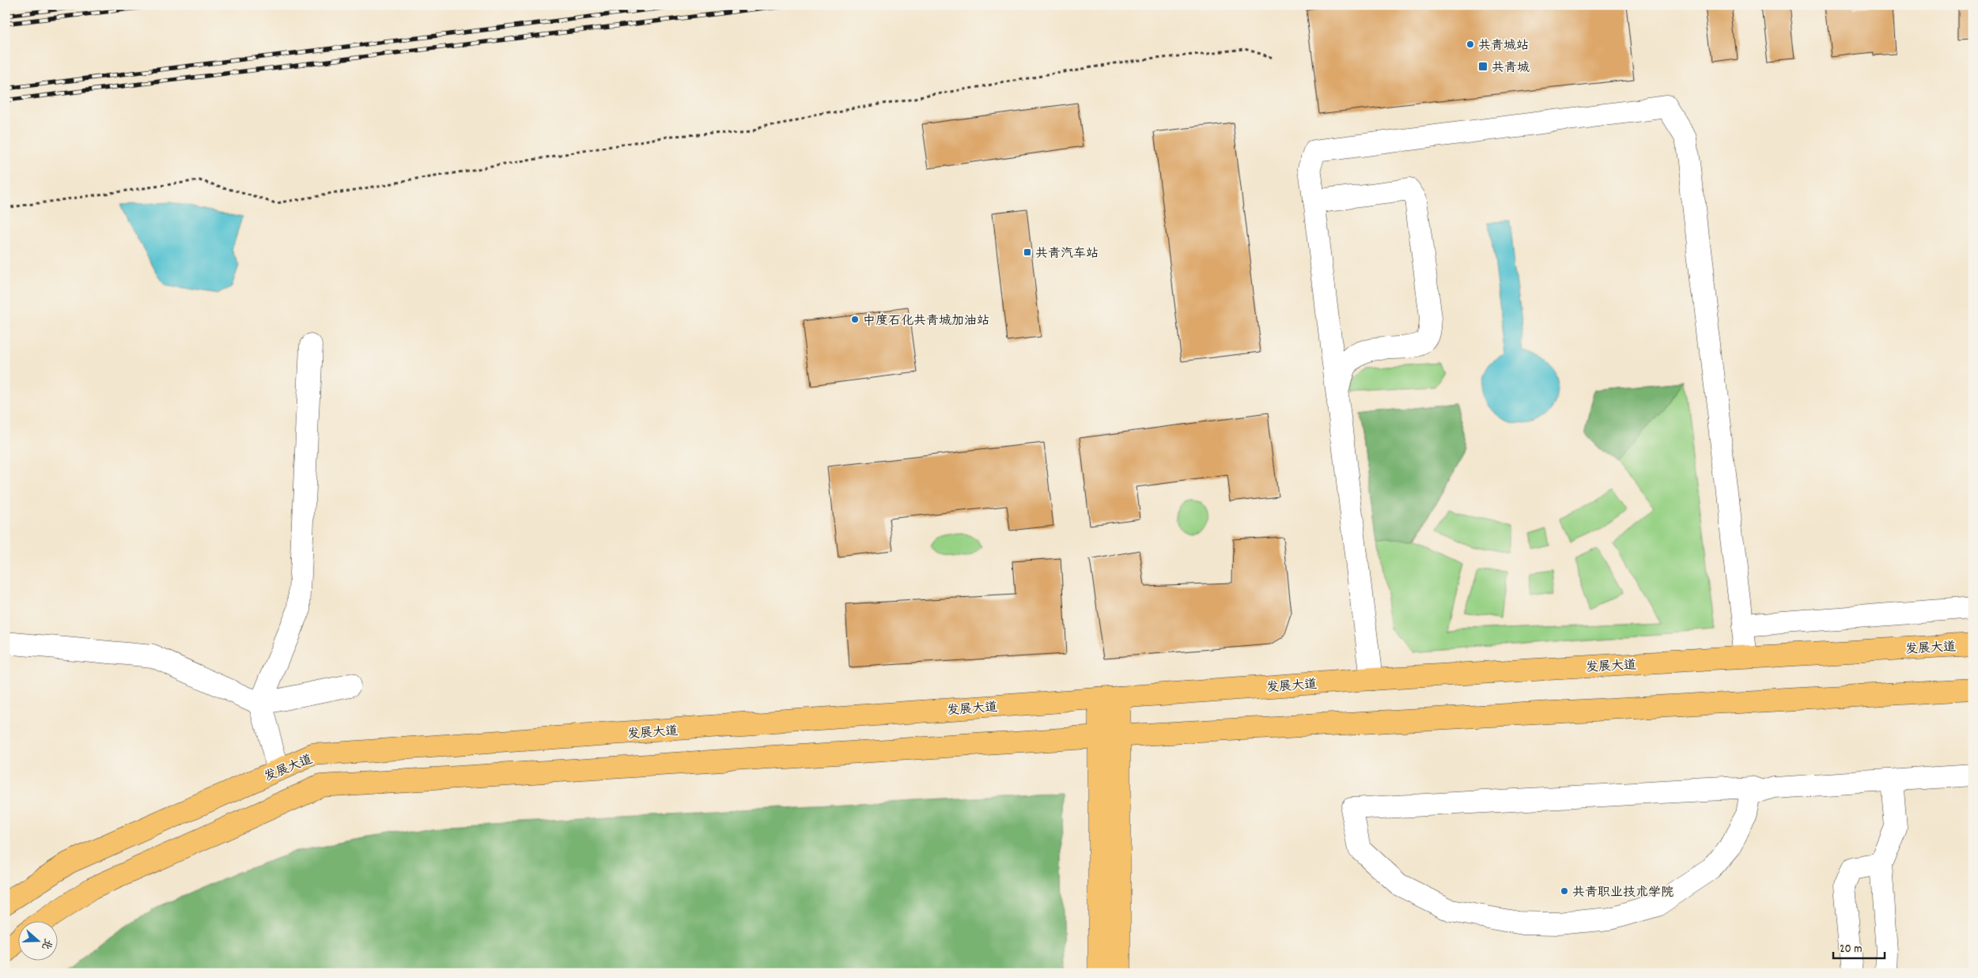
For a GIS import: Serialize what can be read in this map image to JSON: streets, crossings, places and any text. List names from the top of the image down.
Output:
{
  "streets": {
    "main road": ["发展大道"]
  },
  "places": {
    "other": ["共青城站", "中度石化共青城加油站", "共青职业技术学院"],
    "transit": ["共青城", "共青汽车站"]
  },
  "scale_bar": "20 m",
  "north": "right"
}
